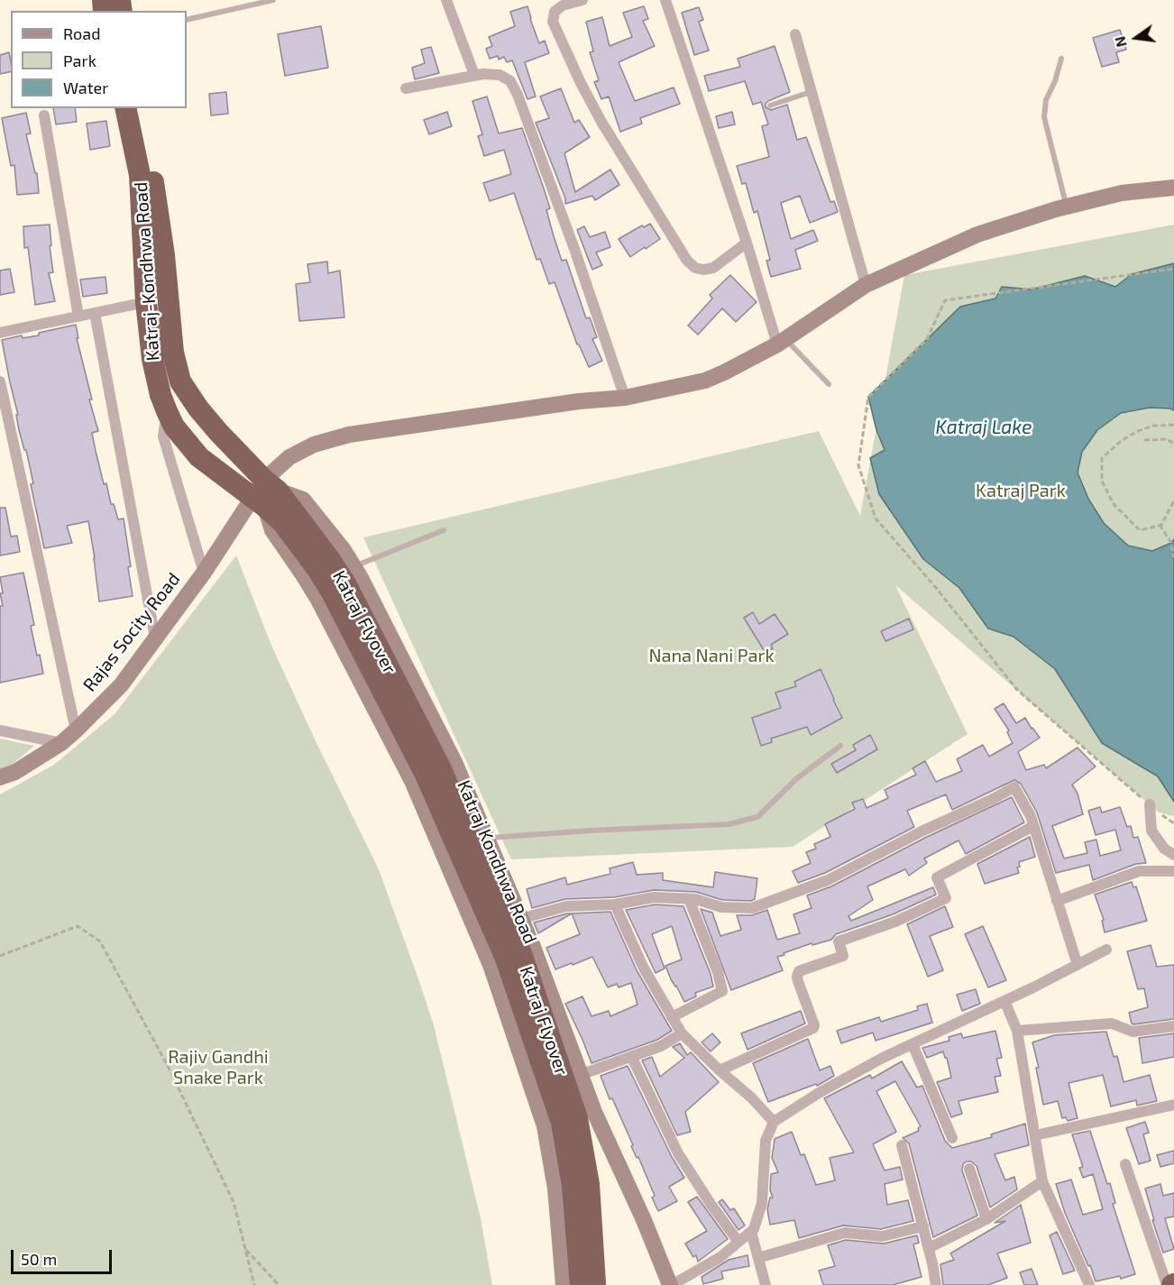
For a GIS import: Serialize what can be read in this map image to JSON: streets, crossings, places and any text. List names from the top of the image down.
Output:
{
  "streets": {
    "highway": ["Katraj-Kondhwa Road", "Katraj Flyover"],
    "street": ["Rajas Socity Road", "Katraj Kondhwa Road"]
  },
  "crossings": [
    ["Katraj-Kondhwa Road", "Katraj Flyover"],
    ["Katraj-Kondhwa Road", "Rajas Socity Road"],
    ["Katraj-Kondhwa Road", "Katraj Kondhwa Road"],
    ["Katraj Flyover", "Rajas Socity Road"],
    ["Katraj Flyover", "Katraj Kondhwa Road"],
    ["Rajas Socity Road", "Katraj Kondhwa Road"]
  ],
  "water": ["Katraj Lake"],
  "parks": ["Katraj Park", "Nana Nani Park", "Rajiv Gandhi Snake Park"],
  "legend": ["Road", "Park", "Water"],
  "scale_bar": "50 m",
  "north": "left"
}
